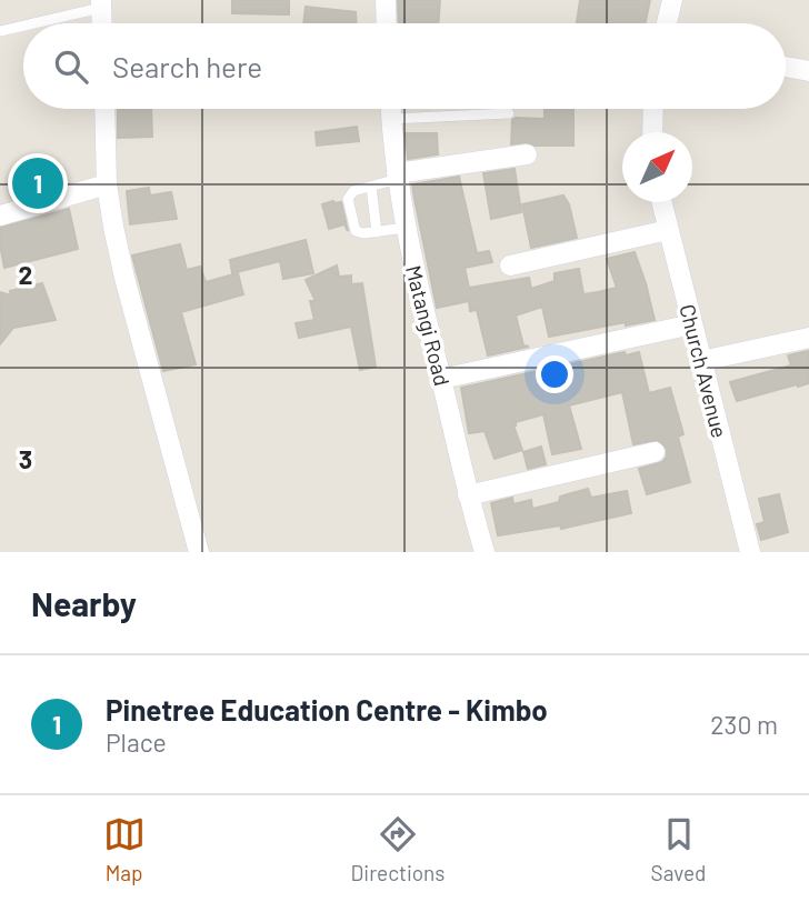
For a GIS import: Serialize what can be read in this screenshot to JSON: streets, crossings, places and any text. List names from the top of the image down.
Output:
{
  "streets": {
    "street": ["Matangi Road", "Church Avenue"]
  },
  "north": "top right",
  "page": {
    "search": "Search here",
    "pins": "1",
    "heading": "Nearby",
    "list": [
      {
        "mark": "1",
        "name": "Pinetree Education Centre - Kimbo",
        "note": "Place",
        "value": "230 m"
      }
    ],
    "nav": ["Map", "Directions", "Saved"]
  },
  "grid": {
    "rows": ["2", "3"]
  }
}
